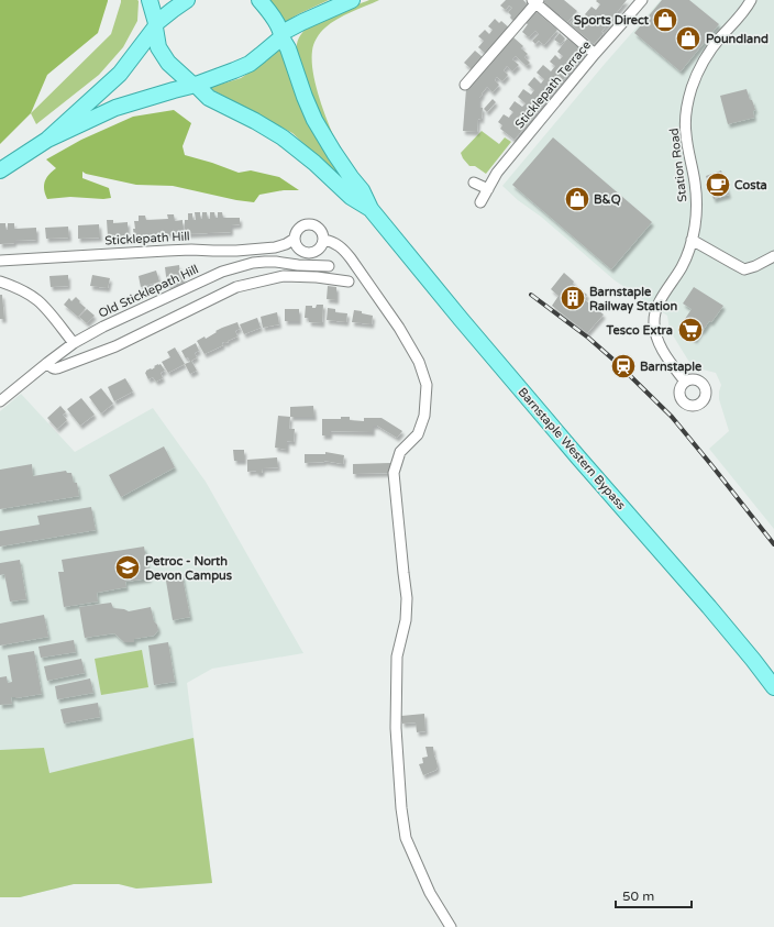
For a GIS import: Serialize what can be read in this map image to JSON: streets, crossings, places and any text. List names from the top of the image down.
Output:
{
  "streets": {
    "main road": ["Barnstaple Western Bypass"],
    "street": [
      "Sticklepath Terrace",
      "Station Road",
      "Sticklepath Hill",
      "Old Sticklepath Hill"
    ]
  },
  "places": {
    "shop": ["Sports Direct", "Poundland", "B&Q"],
    "cafe": ["Costa"],
    "building": ["Barnstaple Railway Station"],
    "supermarket": ["Tesco Extra"],
    "station": ["Barnstaple"],
    "school or university": ["Petroc - North Devon Campus"]
  },
  "scale_bar": "50 m"
}
